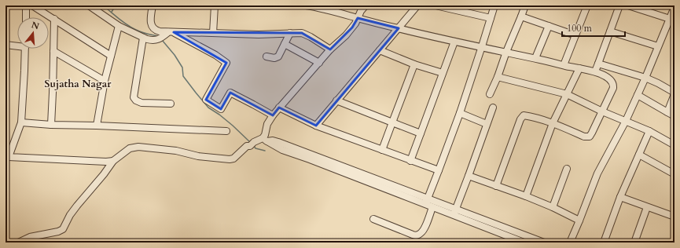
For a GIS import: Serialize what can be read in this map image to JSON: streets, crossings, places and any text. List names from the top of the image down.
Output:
{
  "districts": ["Sujatha Nagar"],
  "scale_bar": "100 m",
  "north": "top"
}
